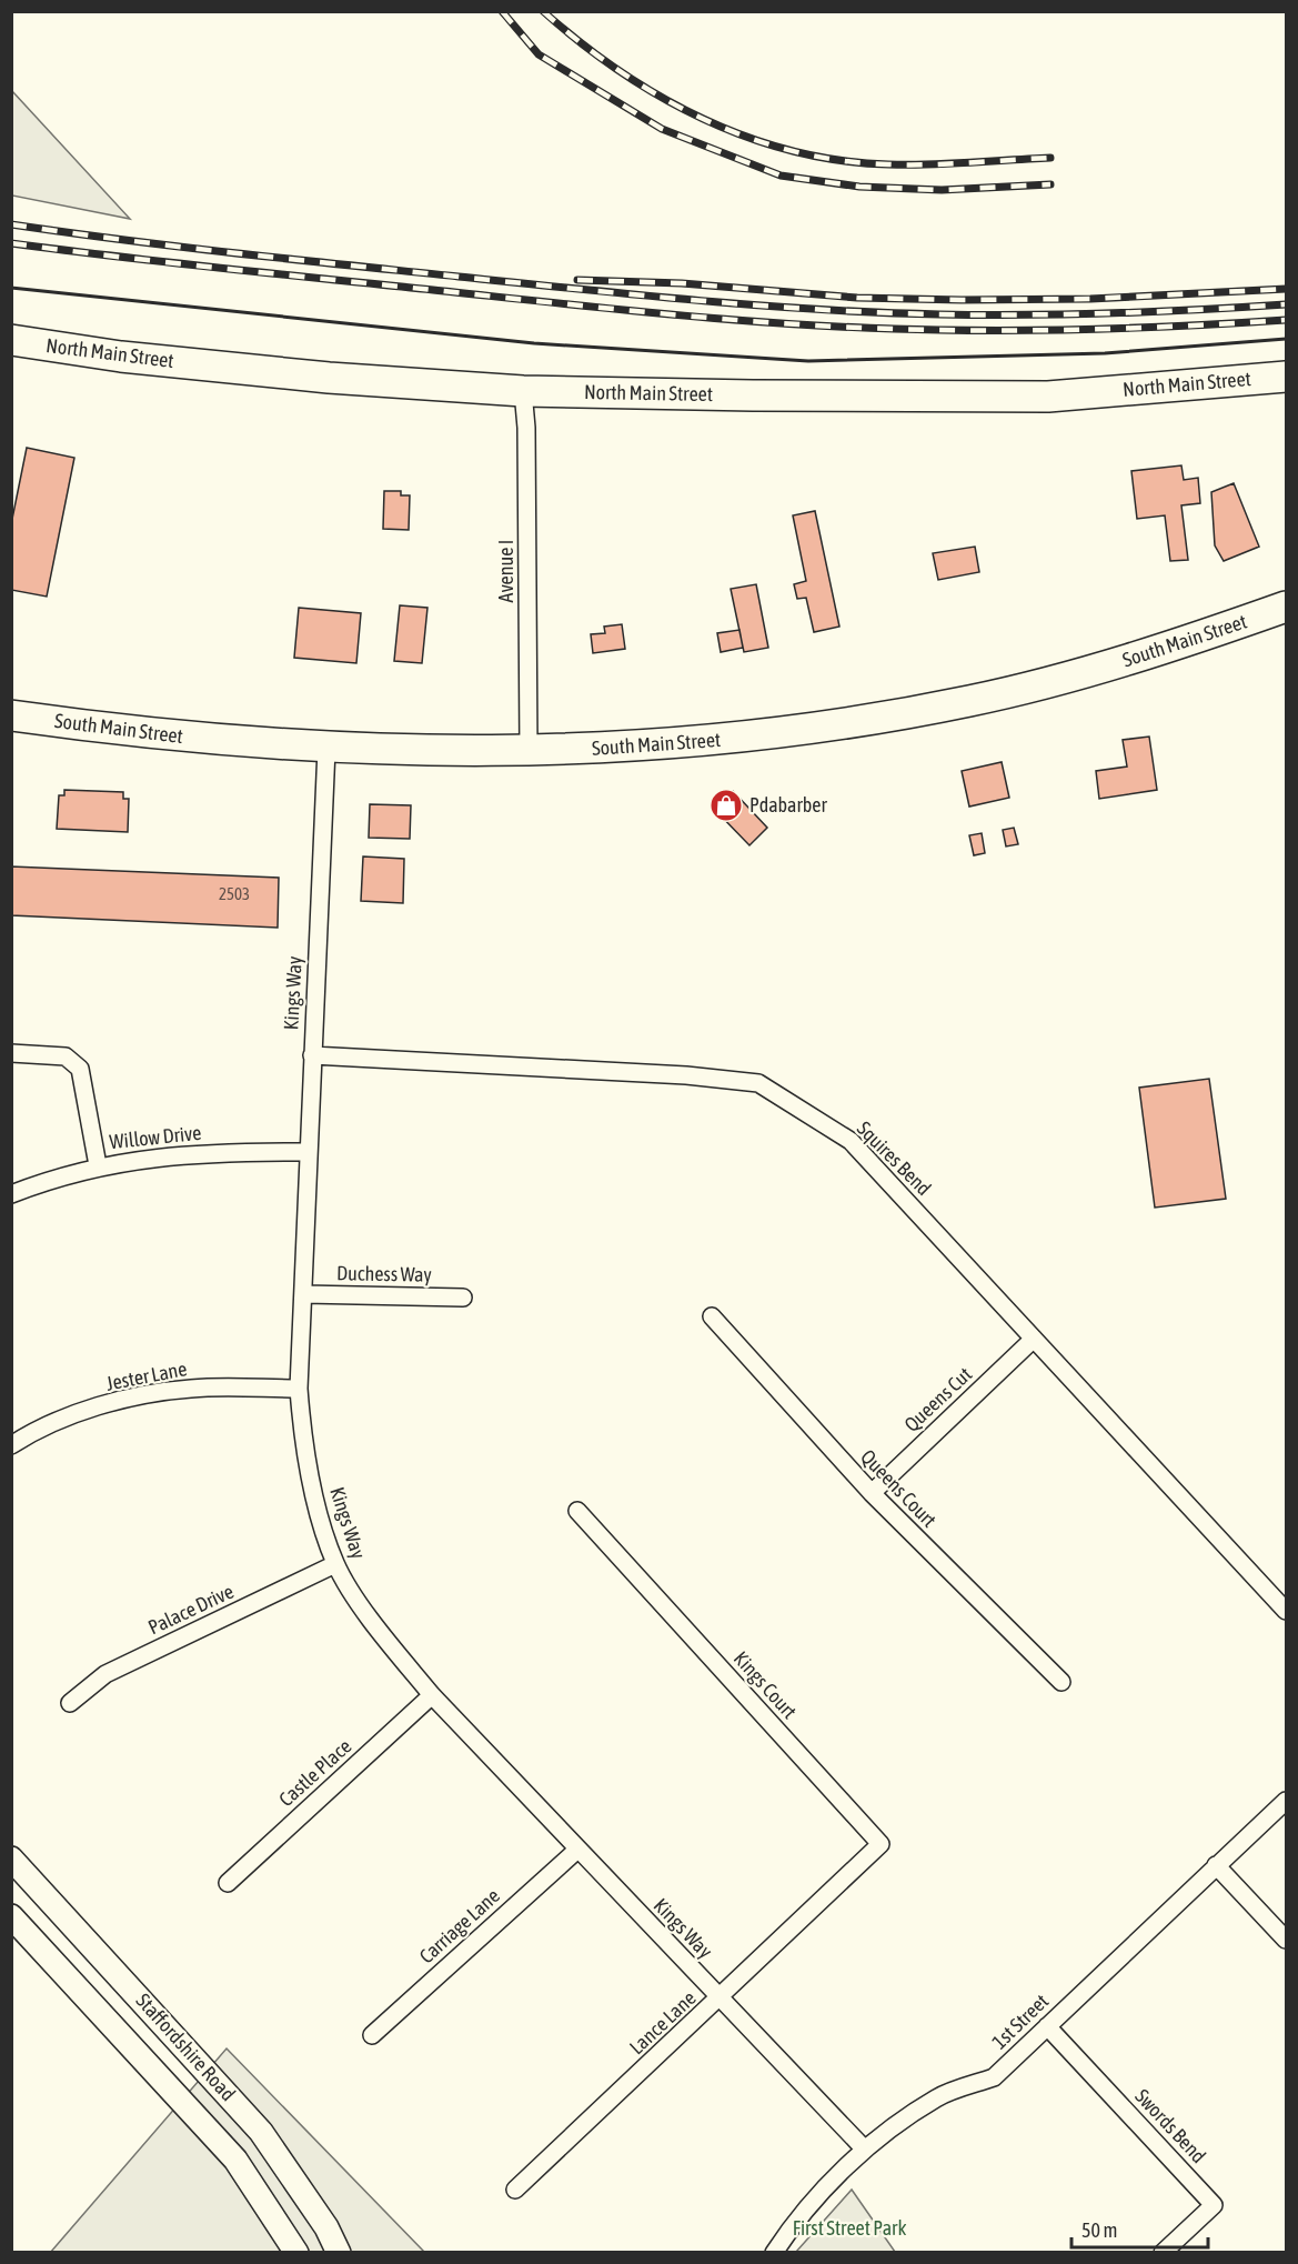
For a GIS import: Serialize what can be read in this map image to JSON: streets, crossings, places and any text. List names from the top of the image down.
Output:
{
  "streets": {
    "highway": ["North Main Street", "South Main Street"],
    "main road": ["Staffordshire Road"],
    "street": [
      "Avenue I",
      "Kings Way",
      "Willow Drive",
      "Squires Bend",
      "Duchess Way",
      "Jester Lane",
      "Queens Cut",
      "Queens Court",
      "Palace Drive",
      "Kings Court",
      "Castle Place",
      "Carriage Lane",
      "1st Street",
      "Lance Lane",
      "Swords Bend"
    ]
  },
  "crossings": [
    ["North Main Street", "Avenue I"],
    ["Avenue I", "South Main Street"],
    ["South Main Street", "Kings Way"],
    ["Kings Way", "Willow Drive"],
    ["Kings Way", "Squires Bend"],
    ["Kings Way", "Duchess Way"],
    ["Kings Way", "Jester Lane"],
    ["Kings Way", "Palace Drive"],
    ["Kings Way", "Castle Place"],
    ["Kings Way", "Carriage Lane"],
    ["Kings Way", "1st Street"],
    ["Kings Way", "Lance Lane"],
    ["Squires Bend", "Queens Cut"],
    ["Queens Cut", "Queens Court"],
    ["Kings Court", "Lance Lane"],
    ["1st Street", "Swords Bend"]
  ],
  "parks": ["First Street Park"],
  "places": {
    "shop": ["Pdabarber"]
  },
  "house_numbers": ["2503"],
  "scale_bar": "50 m"
}
